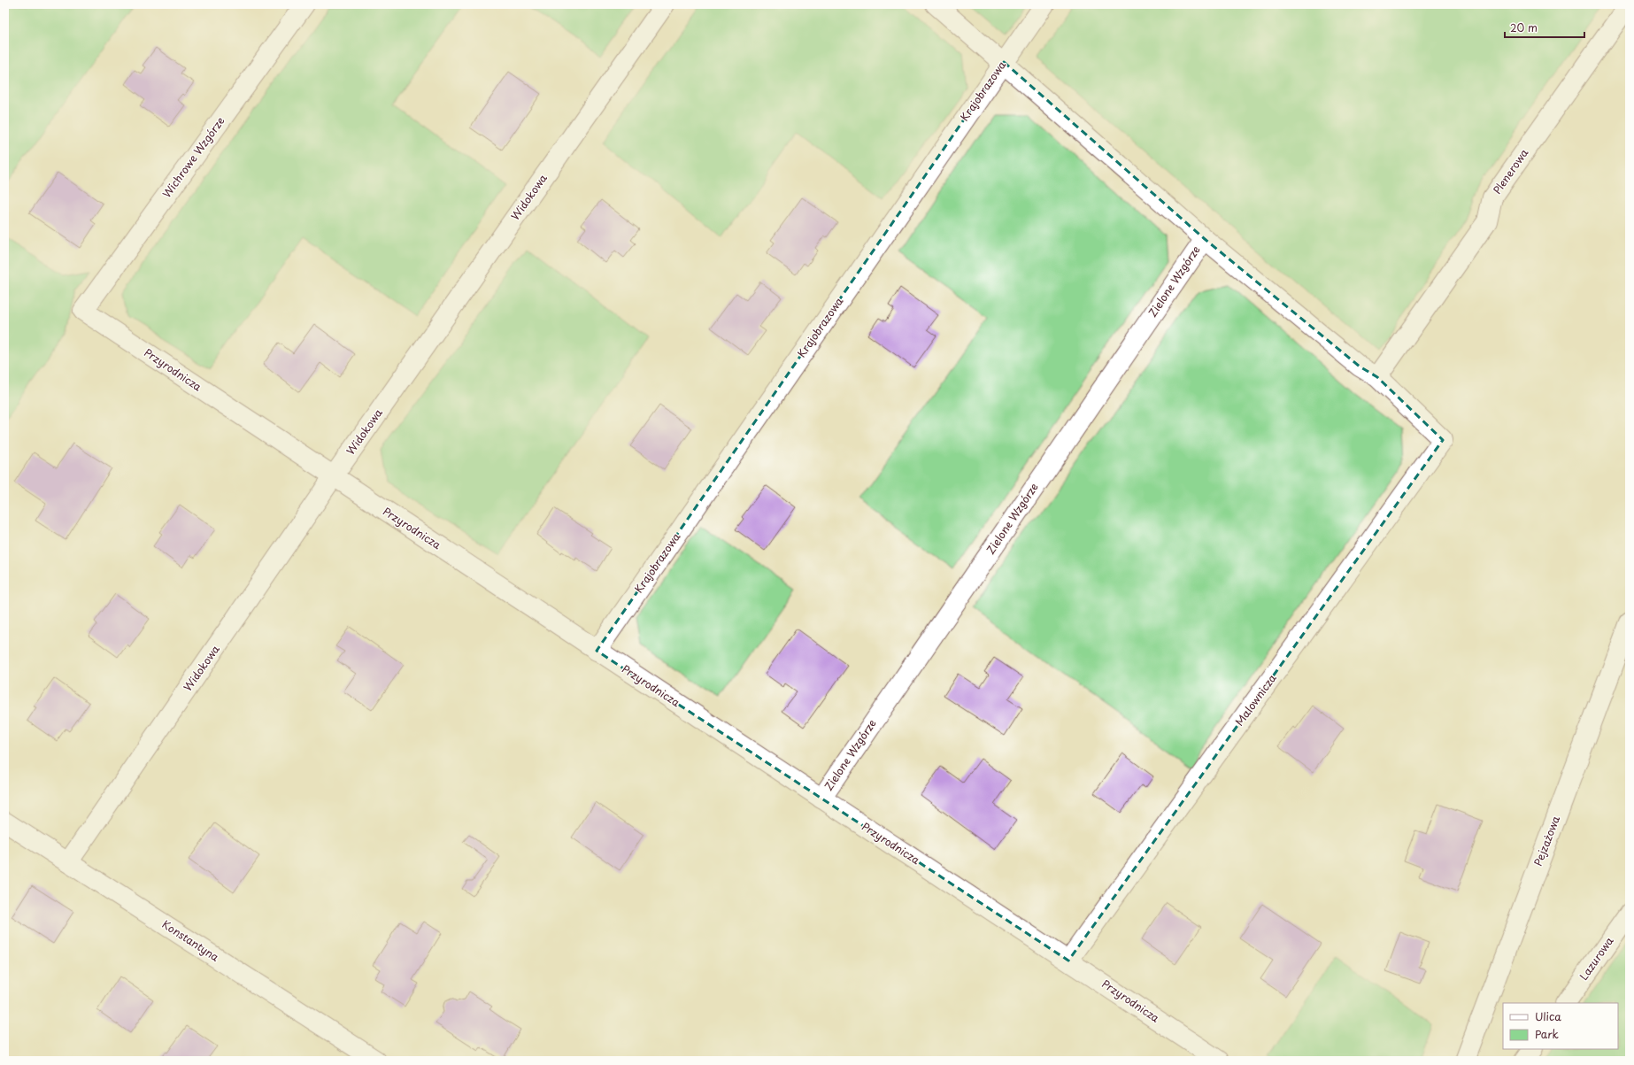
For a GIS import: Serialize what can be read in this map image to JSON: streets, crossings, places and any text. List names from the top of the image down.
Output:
{
  "streets": {
    "street": [
      "Krajobrazowa",
      "Wichrowe Wzgórze",
      "Plenerowa",
      "Widokowa",
      "Zielone Wzgórze",
      "Przyrodnicza",
      "Malownicza",
      "Pejzażowa",
      "Konstantyna",
      "Lazurowa"
    ]
  },
  "crossings": [
    ["Krajobrazowa", "Przyrodnicza"],
    ["Wichrowe Wzgórze", "Przyrodnicza"],
    ["Plenerowa", "Malownicza"],
    ["Widokowa", "Przyrodnicza"],
    ["Widokowa", "Konstantyna"],
    ["Zielone Wzgórze", "Przyrodnicza"],
    ["Przyrodnicza", "Malownicza"]
  ],
  "legend": ["Ulica", "Park"],
  "scale_bar": "20 m"
}
